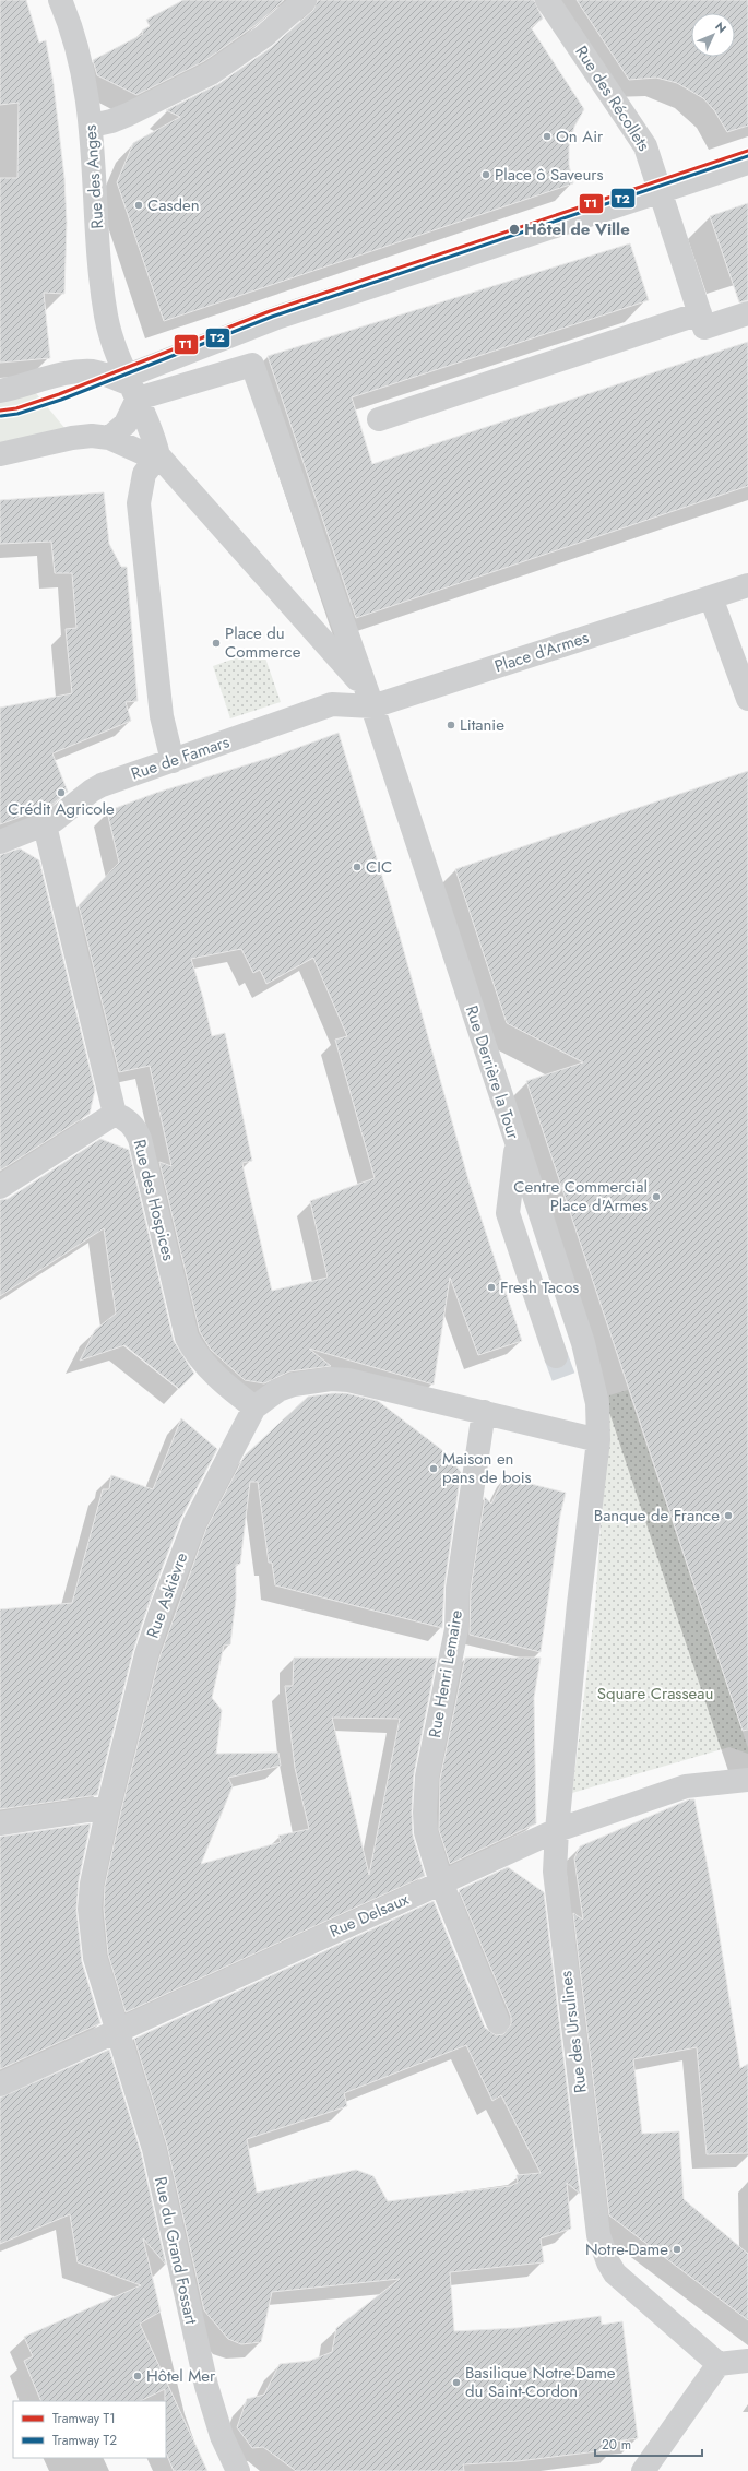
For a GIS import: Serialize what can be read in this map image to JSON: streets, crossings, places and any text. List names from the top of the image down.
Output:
{
  "streets": {
    "street": [
      "Rue des Récollets",
      "Rue des Anges",
      "Place d'Armes",
      "Rue de Famars",
      "Rue Derrière la Tour",
      "Rue des Hospices",
      "Rue Askièvre",
      "Rue Henri Lemaire",
      "Rue Delsaux",
      "Rue des Ursulines",
      "Rue du Grand Fossart"
    ]
  },
  "crossings": [
    ["Place d'Armes", "Rue de Famars"],
    ["Place d'Armes", "Rue Derrière la Tour"],
    ["Rue de Famars", "Rue Derrière la Tour"],
    ["Rue Derrière la Tour", "Rue Askièvre"],
    ["Rue des Hospices", "Rue Askièvre"],
    ["Rue Askièvre", "Rue Henri Lemaire"],
    ["Rue Askièvre", "Rue Delsaux"],
    ["Rue Askièvre", "Rue du Grand Fossart"],
    ["Rue Henri Lemaire", "Rue Delsaux"],
    ["Rue Delsaux", "Rue des Ursulines"],
    ["Rue Delsaux", "Rue du Grand Fossart"]
  ],
  "parks": ["Square Crasseau"],
  "places": [
    "On Air",
    "Place ô Saveurs",
    "Casden",
    "Hôtel de Ville",
    "Place du Commerce",
    "Litanie",
    "Crédit Agricole",
    "CIC",
    "Centre Commercial Place d'Armes",
    "Fresh Tacos",
    "Maison en pans de bois",
    "Banque de France",
    "Notre-Dame",
    "Hôtel Mer",
    "Basilique Notre-Dame du Saint-Cordon"
  ],
  "lines": ["tram line T1", "tram line T2"],
  "legend": ["Tramway T1", "Tramway T2"],
  "scale_bar": "20 m",
  "north": "top right"
}
